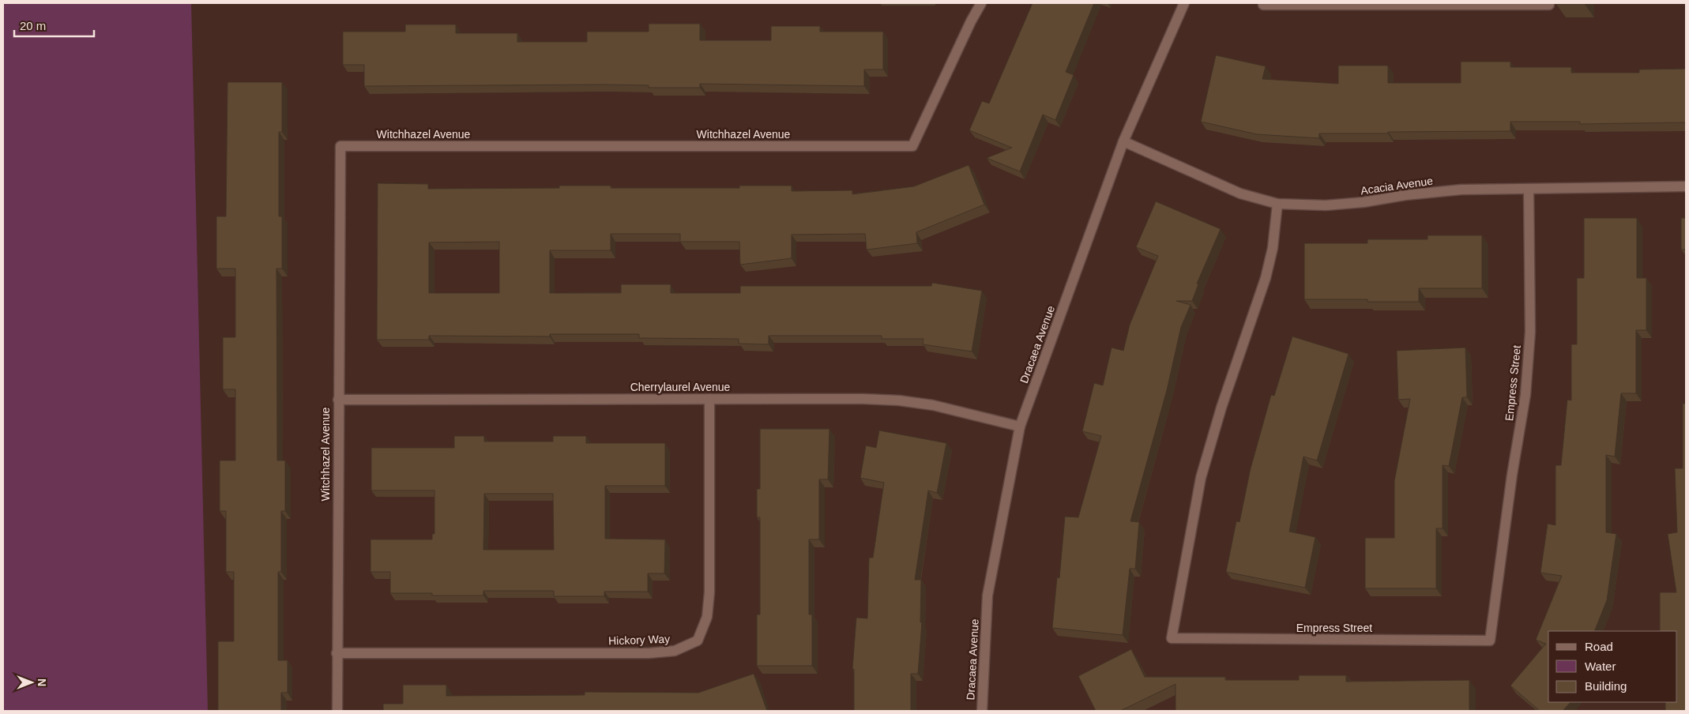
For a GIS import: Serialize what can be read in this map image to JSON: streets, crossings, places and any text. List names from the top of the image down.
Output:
{
  "streets": {
    "street": [
      "Witchhazel Avenue",
      "Acacia Avenue",
      "Dracaea Avenue",
      "Empress Street",
      "Cherrylaurel Avenue",
      "Hickory Way"
    ]
  },
  "crossings": [
    ["Witchhazel Avenue", "Cherrylaurel Avenue"],
    ["Witchhazel Avenue", "Hickory Way"],
    ["Acacia Avenue", "Dracaea Avenue"],
    ["Acacia Avenue", "Empress Street"],
    ["Dracaea Avenue", "Cherrylaurel Avenue"],
    ["Cherrylaurel Avenue", "Hickory Way"]
  ],
  "legend": ["Road", "Water", "Building"],
  "scale_bar": "20 m",
  "north": "right"
}
